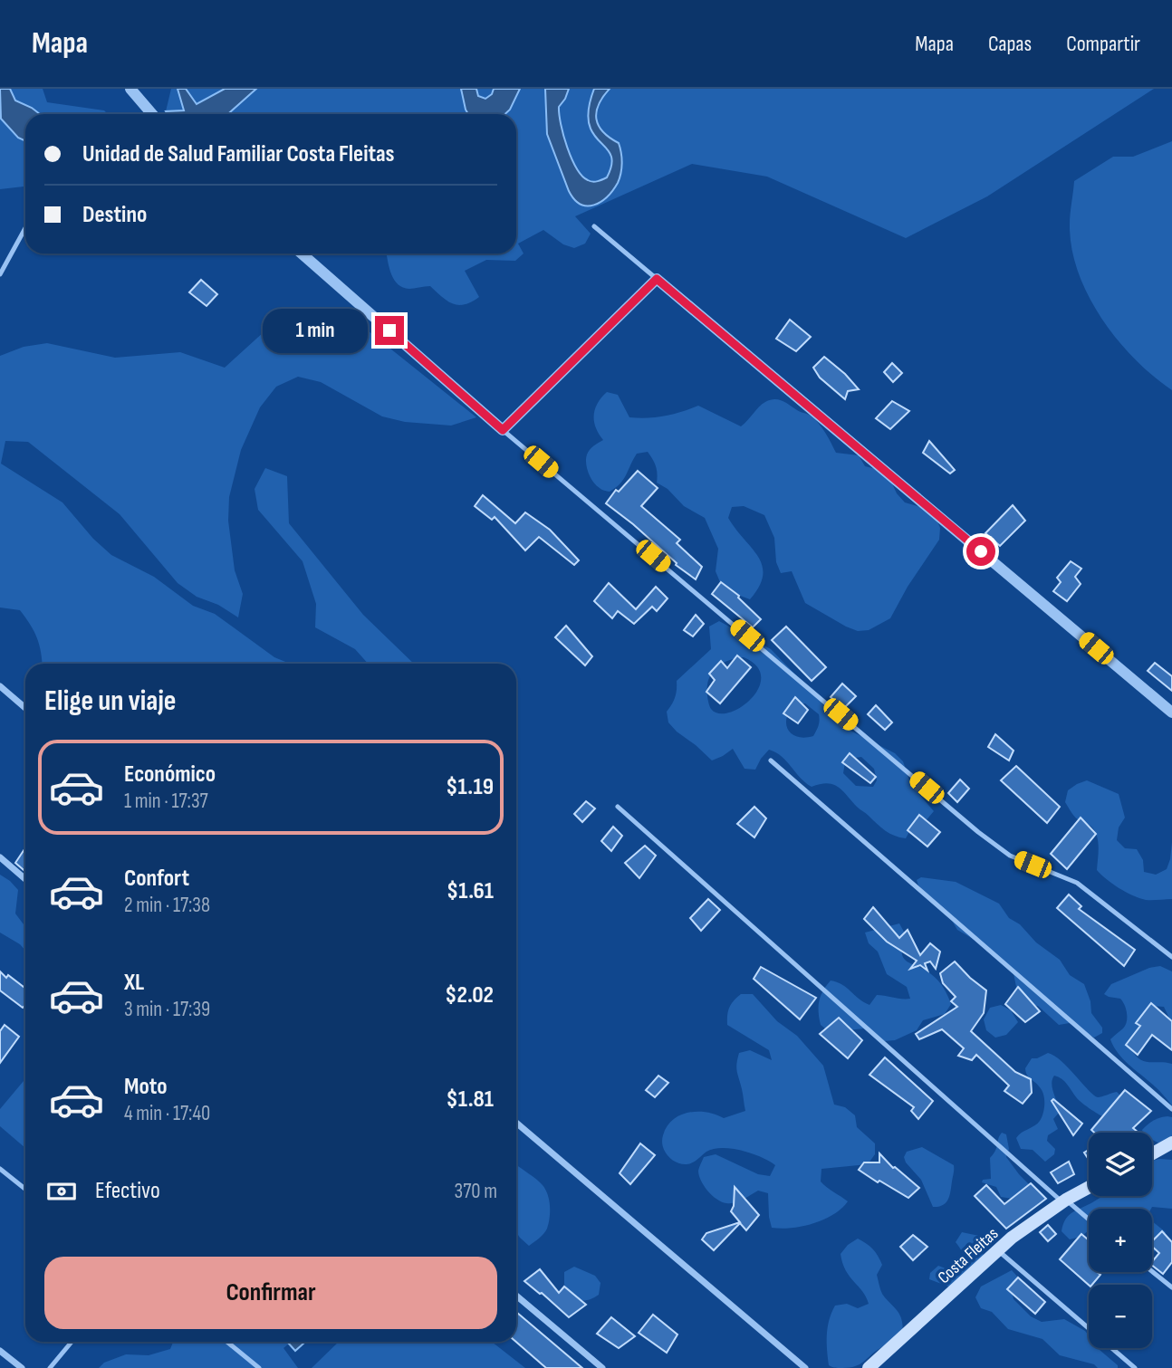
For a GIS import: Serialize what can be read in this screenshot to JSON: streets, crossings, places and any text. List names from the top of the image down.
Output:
{
  "streets": {
    "main road": ["Costa Fleitas"]
  },
  "page": {
    "header": "Mapa",
    "nav": ["Mapa", "Capas", "Compartir"],
    "banner": ["Unidad de Salud Familiar Costa Fleitas", "Destino"],
    "bubble": "1 min",
    "heading": "Elige un viaje",
    "list": [
      {
        "name": "Económico",
        "note": "1 min · 17:37",
        "value": "$1.19"
      },
      {
        "name": "Confort",
        "note": "2 min · 17:38",
        "value": "$1.61"
      },
      {
        "name": "XL",
        "note": "3 min · 17:39",
        "value": "$2.02"
      },
      {
        "name": "Moto",
        "note": "4 min · 17:40",
        "value": "$1.81"
      }
    ],
    "map_buttons": ["+", "−"],
    "pay": ["Efectivo", "370 m"],
    "buttons": "Confirmar"
  }
}
